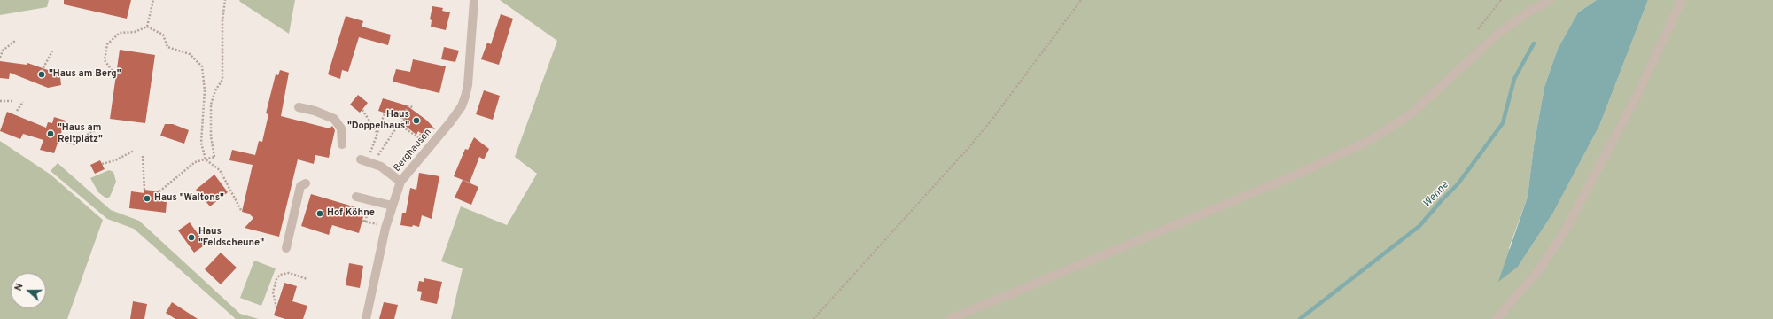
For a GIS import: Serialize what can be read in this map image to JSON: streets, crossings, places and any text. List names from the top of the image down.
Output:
{
  "streets": {
    "street": ["Berghausen"]
  },
  "water": ["Wenne"],
  "places": [
    "\"Haus am Berg\"",
    "Haus \"Doppelhaus\"",
    "\"Haus am Reitplatz\"",
    "Haus \"Waltons\"",
    "Hof Köhne",
    "Haus \"Feldscheune\""
  ],
  "north": "left"
}
